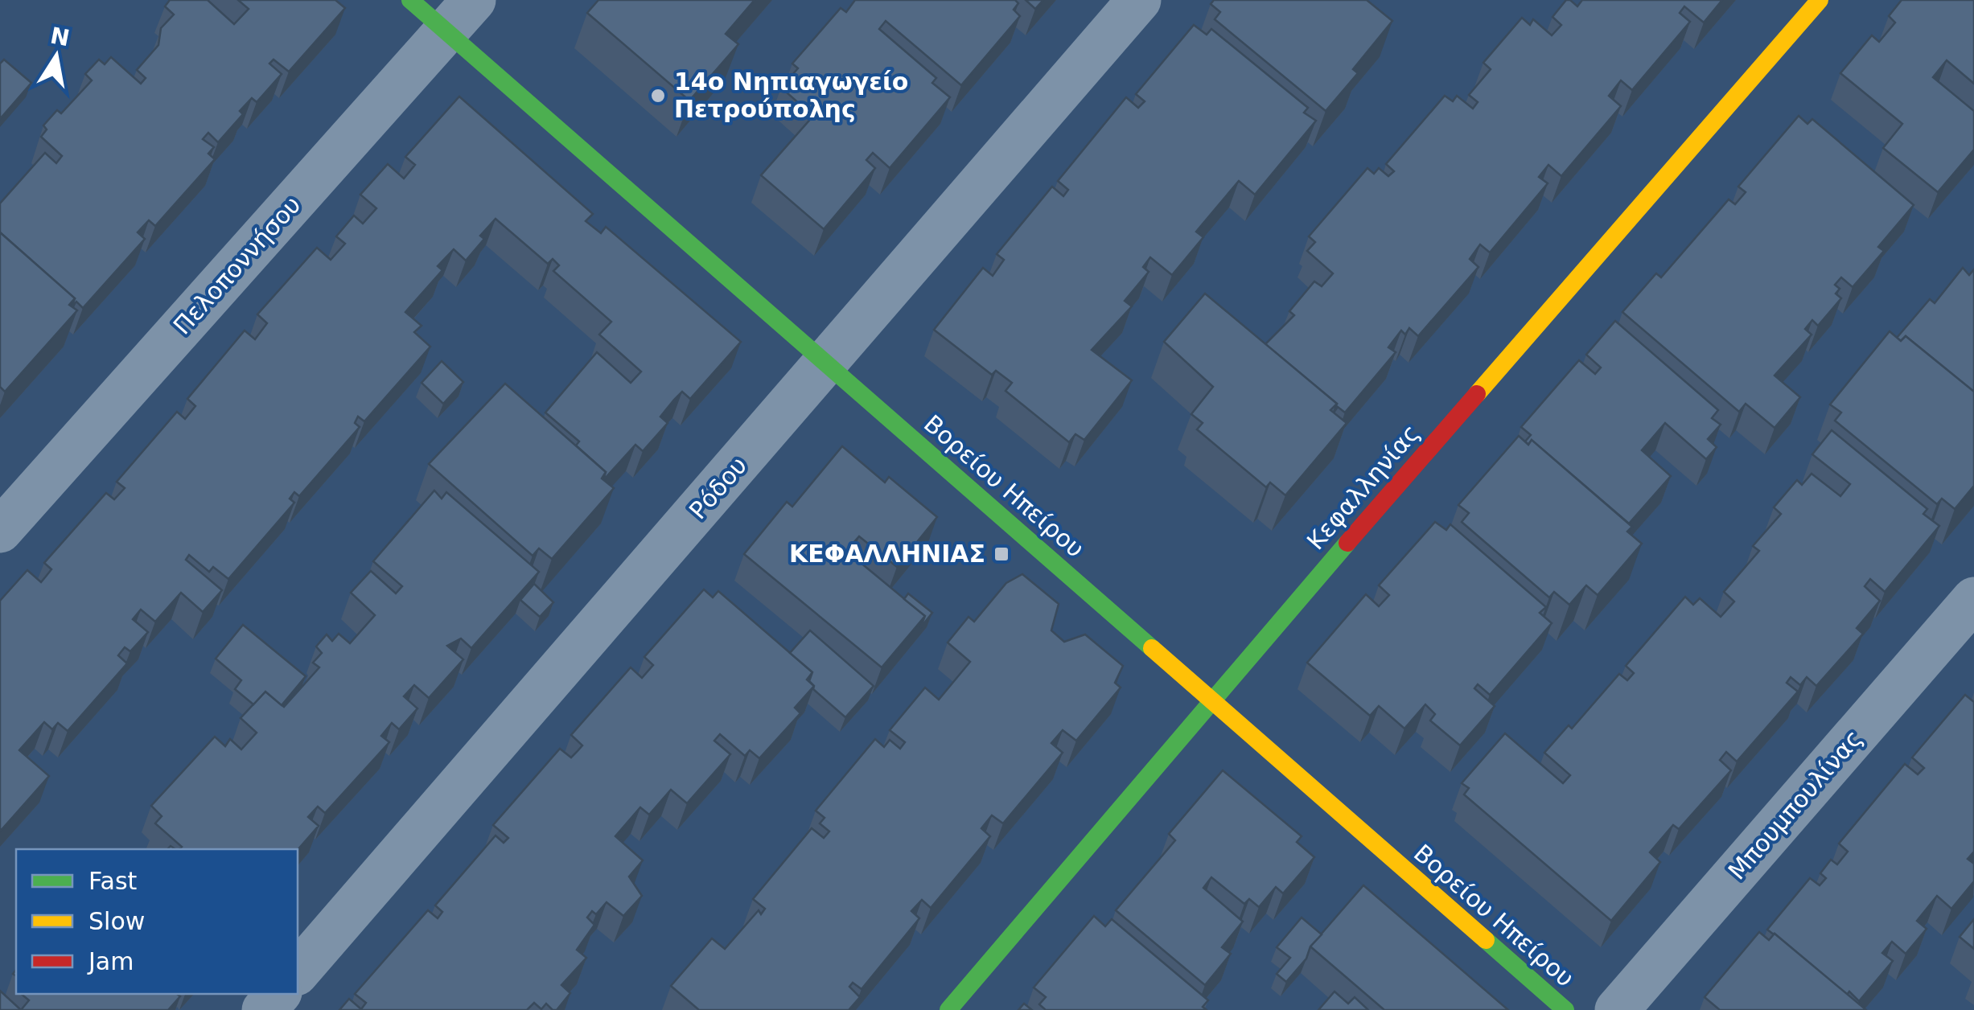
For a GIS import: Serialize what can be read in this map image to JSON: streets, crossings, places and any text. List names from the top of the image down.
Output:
{
  "streets": {
    "street": [
      "Πελοποννήσου",
      "Βορείου Ηπείρου",
      "Κεφαλληνίας",
      "Ρόδου",
      "Μπουμπουλίνας"
    ]
  },
  "crossings": [
    ["Πελοποννήσου", "Βορείου Ηπείρου"],
    ["Βορείου Ηπείρου", "Κεφαλληνίας"],
    ["Βορείου Ηπείρου", "Ρόδου"]
  ],
  "places": {
    "other": ["14ο Νηπιαγωγείο Πετρούπολης"],
    "transit": ["ΚΕΦΑΛΛΗΝΙΑΣ"]
  },
  "legend": ["Fast", "Slow", "Jam"],
  "north": "top"
}
